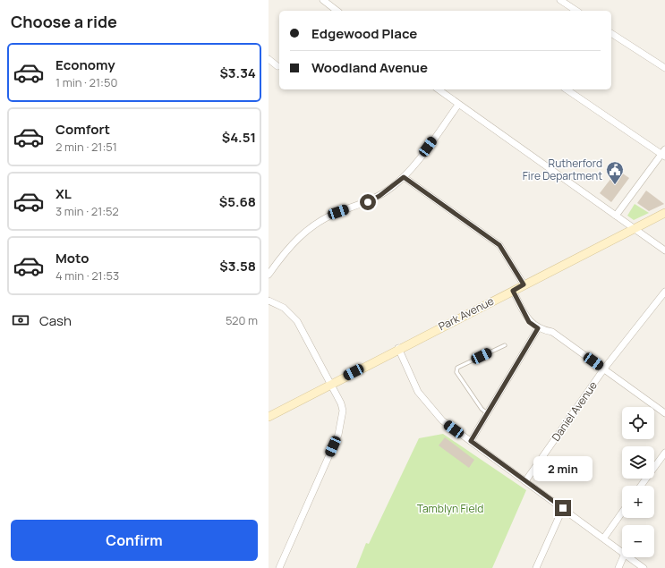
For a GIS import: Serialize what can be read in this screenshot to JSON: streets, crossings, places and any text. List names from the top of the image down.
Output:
{
  "streets": {
    "street": ["Park Avenue", "Daniel Avenue"]
  },
  "parks": ["Tamblyn Field"],
  "places": {
    "public building": ["Rutherford Fire Department"]
  },
  "page": {
    "heading": "Choose a ride",
    "banner": ["Edgewood Place", "Woodland Avenue"],
    "list": [
      {
        "name": "Economy",
        "note": "1 min · 21:50",
        "value": "$3.34"
      },
      {
        "name": "Comfort",
        "note": "2 min · 21:51",
        "value": "$4.51"
      },
      {
        "name": "XL",
        "note": "3 min · 21:52",
        "value": "$5.68"
      },
      {
        "name": "Moto",
        "note": "4 min · 21:53",
        "value": "$3.58"
      }
    ],
    "pay": ["Cash", "520 m"],
    "map_buttons": ["+", "−"],
    "bubble": "2 min",
    "buttons": "Confirm"
  }
}
